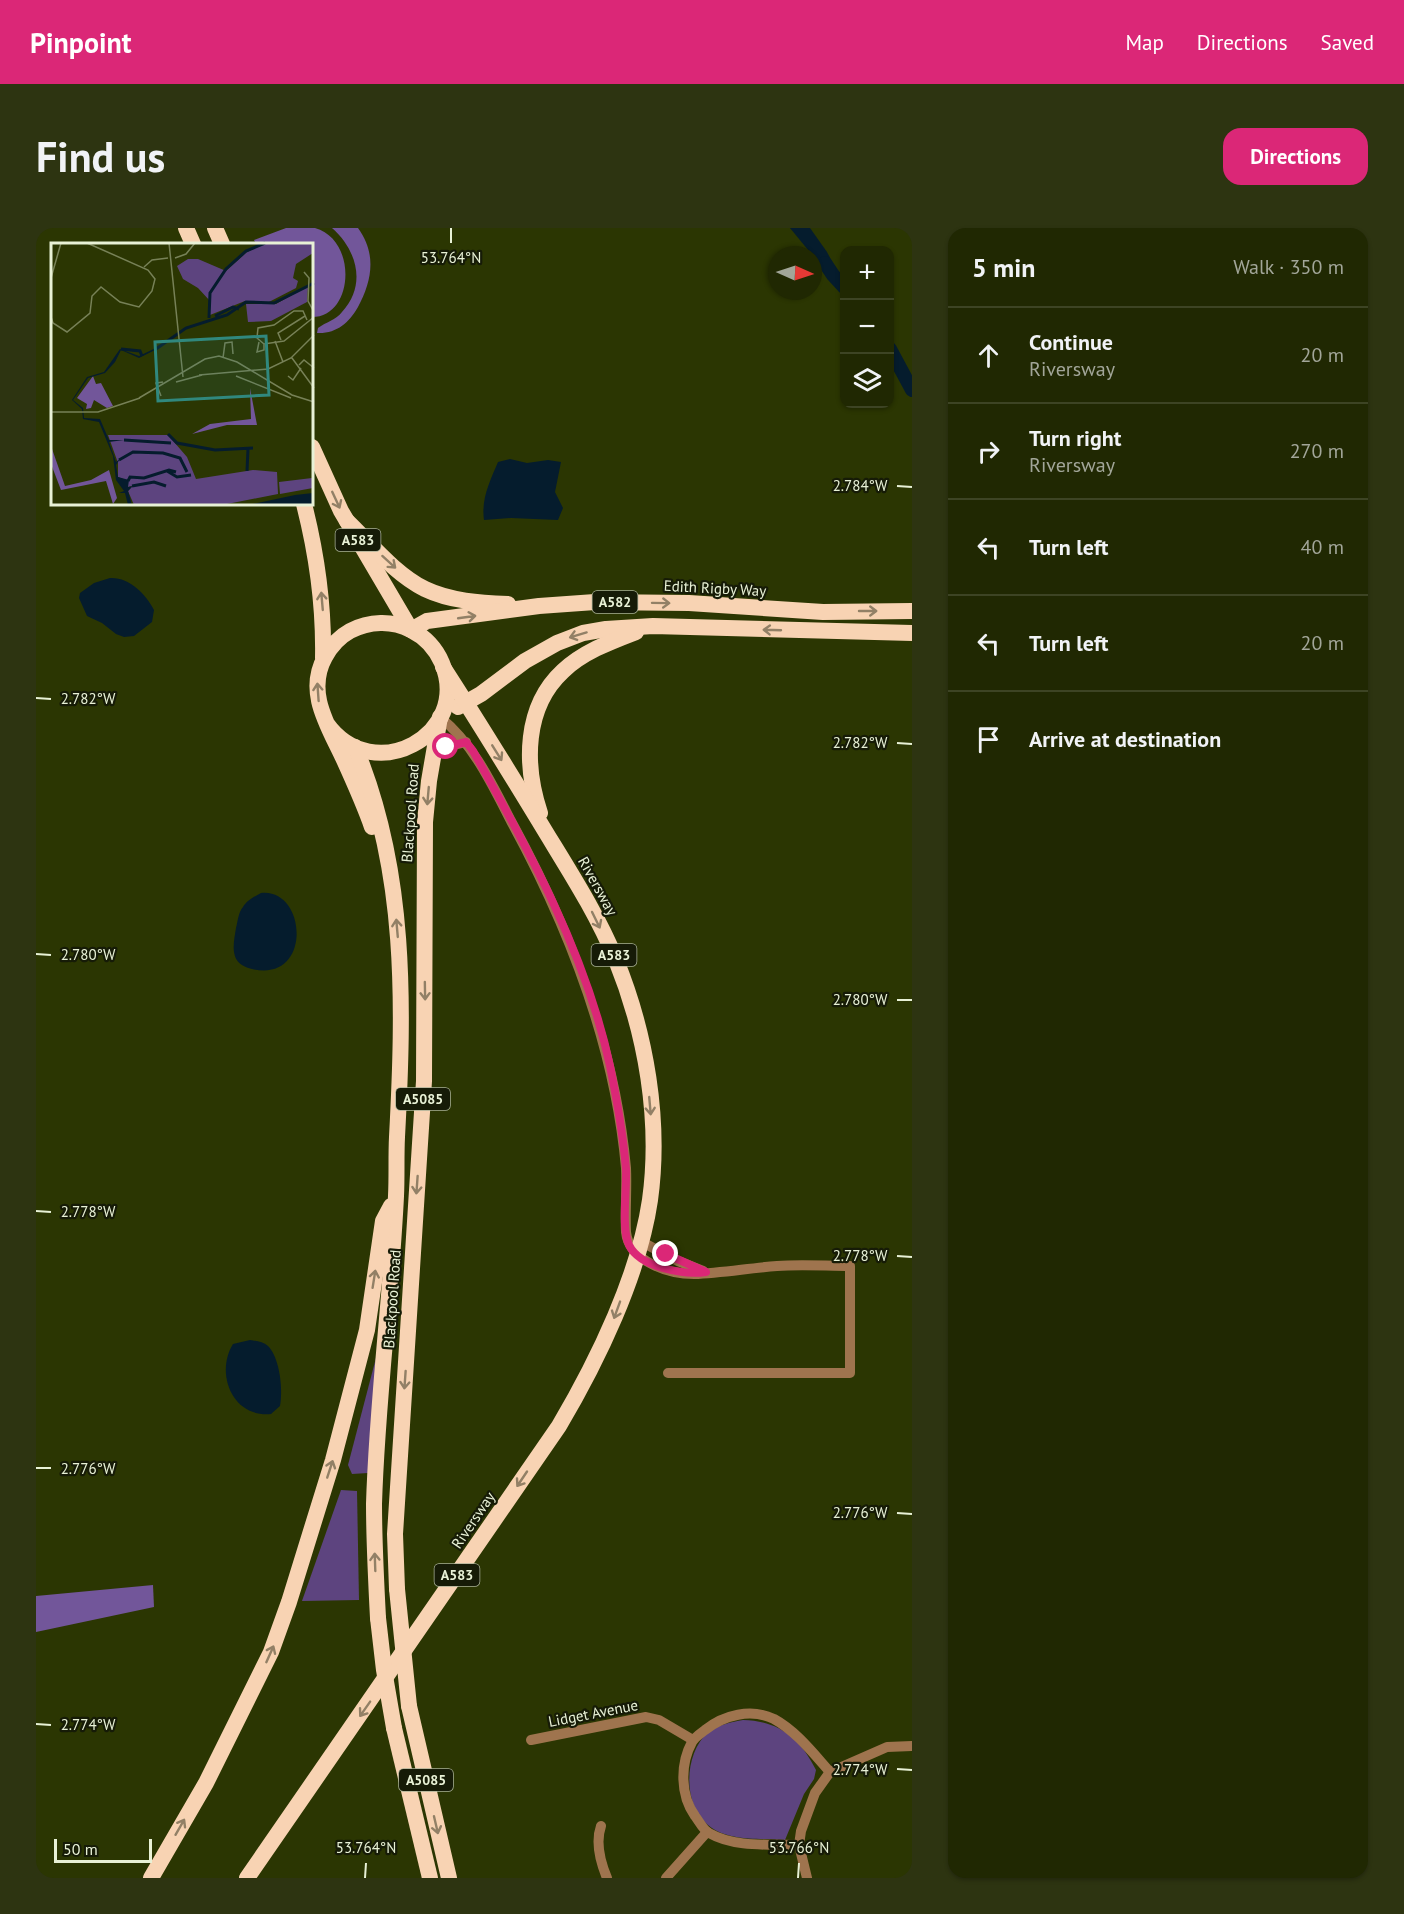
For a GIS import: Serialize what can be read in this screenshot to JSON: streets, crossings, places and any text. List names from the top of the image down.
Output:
{
  "streets": {
    "highway": [
      "A583",
      "Edith Rigby Way",
      "A582",
      "Blackpool Road",
      "Riversway",
      "A5085"
    ],
    "street": ["Lidget Avenue"]
  },
  "crossings": [
    ["A583", "Edith Rigby Way"],
    ["A583", "A582"],
    ["A583", "Blackpool Road"],
    ["A583", "Riversway"],
    ["Edith Rigby Way", "A582"],
    ["Edith Rigby Way", "Blackpool Road"],
    ["Edith Rigby Way", "Riversway"],
    ["A582", "Blackpool Road"],
    ["A582", "Riversway"],
    ["Blackpool Road", "Riversway"]
  ],
  "one_way": ["Riversway"],
  "scale_bar": "50 m",
  "north": "right",
  "page": {
    "header": "Pinpoint",
    "nav": ["Map", "Directions", "Saved"],
    "buttons": "Directions",
    "title": "Find us",
    "heading": ["5 min", "Walk · 350 m"],
    "map_buttons": ["+", "−"],
    "list": [
      ["Continue", "Riversway", "20 m"],
      ["Turn right", "Riversway", "270 m"],
      ["Turn left", "40 m"],
      ["Turn left", "20 m"],
      "Arrive at destination"
    ],
    "scale": "50 m"
  },
  "coordinates": [
    "53.764°N",
    "2.784°W",
    "2.782°W",
    "2.780°W",
    "2.778°W",
    "2.776°W",
    "2.774°W",
    "53.766°N"
  ]
}
